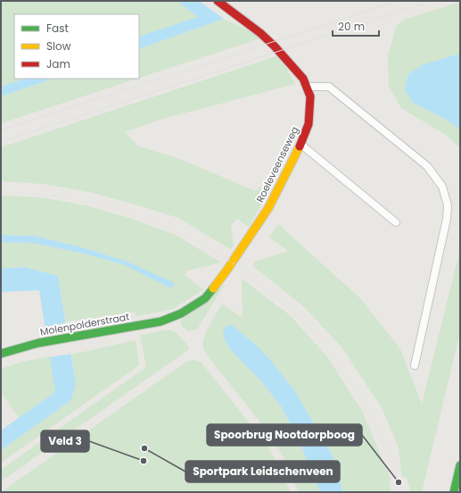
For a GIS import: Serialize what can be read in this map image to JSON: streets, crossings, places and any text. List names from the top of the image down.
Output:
{
  "streets": {
    "main road": ["Roeleveenseweg", "Molenpolderstraat"]
  },
  "crossings": [
    ["Roeleveenseweg", "Molenpolderstraat"]
  ],
  "places": ["Sportpark Leidschenveen", "Veld 3", "Spoorbrug Nootdorpboog"],
  "legend": ["Fast", "Slow", "Jam"],
  "scale_bar": "20 m"
}
